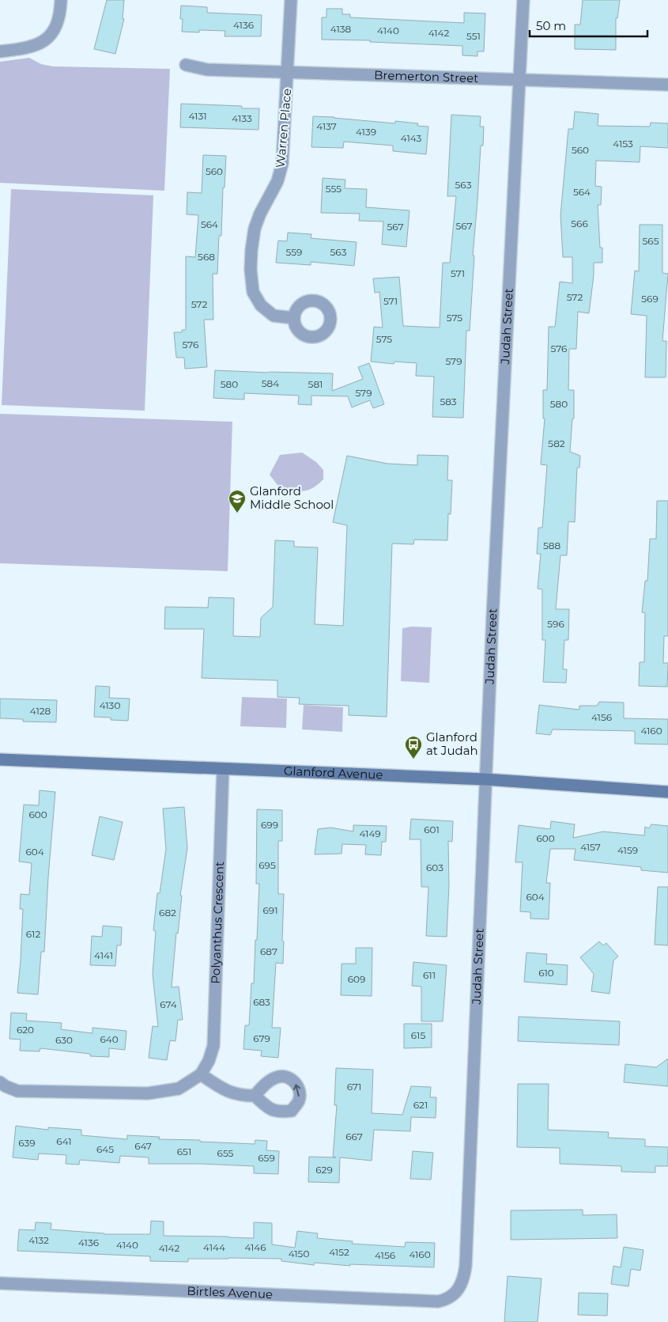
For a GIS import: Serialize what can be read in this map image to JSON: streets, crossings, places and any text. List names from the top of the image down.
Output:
{
  "streets": {
    "main road": ["Glanford Avenue"],
    "street": [
      "Bremerton Street",
      "Warren Place",
      "Judah Street",
      "Polyanthus Crescent",
      "Birtles Avenue"
    ]
  },
  "crossings": [
    ["Bremerton Street", "Warren Place"],
    ["Bremerton Street", "Judah Street"],
    ["Judah Street", "Glanford Avenue"],
    ["Judah Street", "Birtles Avenue"],
    ["Glanford Avenue", "Polyanthus Crescent"]
  ],
  "places": {
    "school or university": ["Glanford Middle School"],
    "bus stop": ["Glanford at Judah"]
  },
  "house_numbers": [
    "4136",
    "4138",
    "4140",
    "4142",
    "551",
    "4131",
    "4133",
    "4137",
    "4139",
    "4143",
    "4153",
    "560",
    "560",
    "563",
    "555",
    "564",
    "566",
    "564",
    "567",
    "567",
    "565",
    "559",
    "563",
    "568",
    "571",
    "572",
    "569",
    "571",
    "572",
    "575",
    "575",
    "576",
    "576",
    "579",
    "584",
    "580",
    "581",
    "579",
    "583",
    "580",
    "582",
    "588",
    "596",
    "4130",
    "4128",
    "4156",
    "4160",
    "600",
    "699",
    "601",
    "4149",
    "600",
    "4157",
    "4159",
    "604",
    "695",
    "603",
    "604",
    "691",
    "682",
    "612",
    "687",
    "4141",
    "610",
    "611",
    "609",
    "683",
    "674",
    "620",
    "615",
    "679",
    "640",
    "630",
    "671",
    "621",
    "667",
    "641",
    "639",
    "647",
    "645",
    "651",
    "655",
    "659",
    "629",
    "4132",
    "4136",
    "4140",
    "4144",
    "4146",
    "4142",
    "4152",
    "4150",
    "4160",
    "4156"
  ],
  "scale_bar": "50 m"
}
